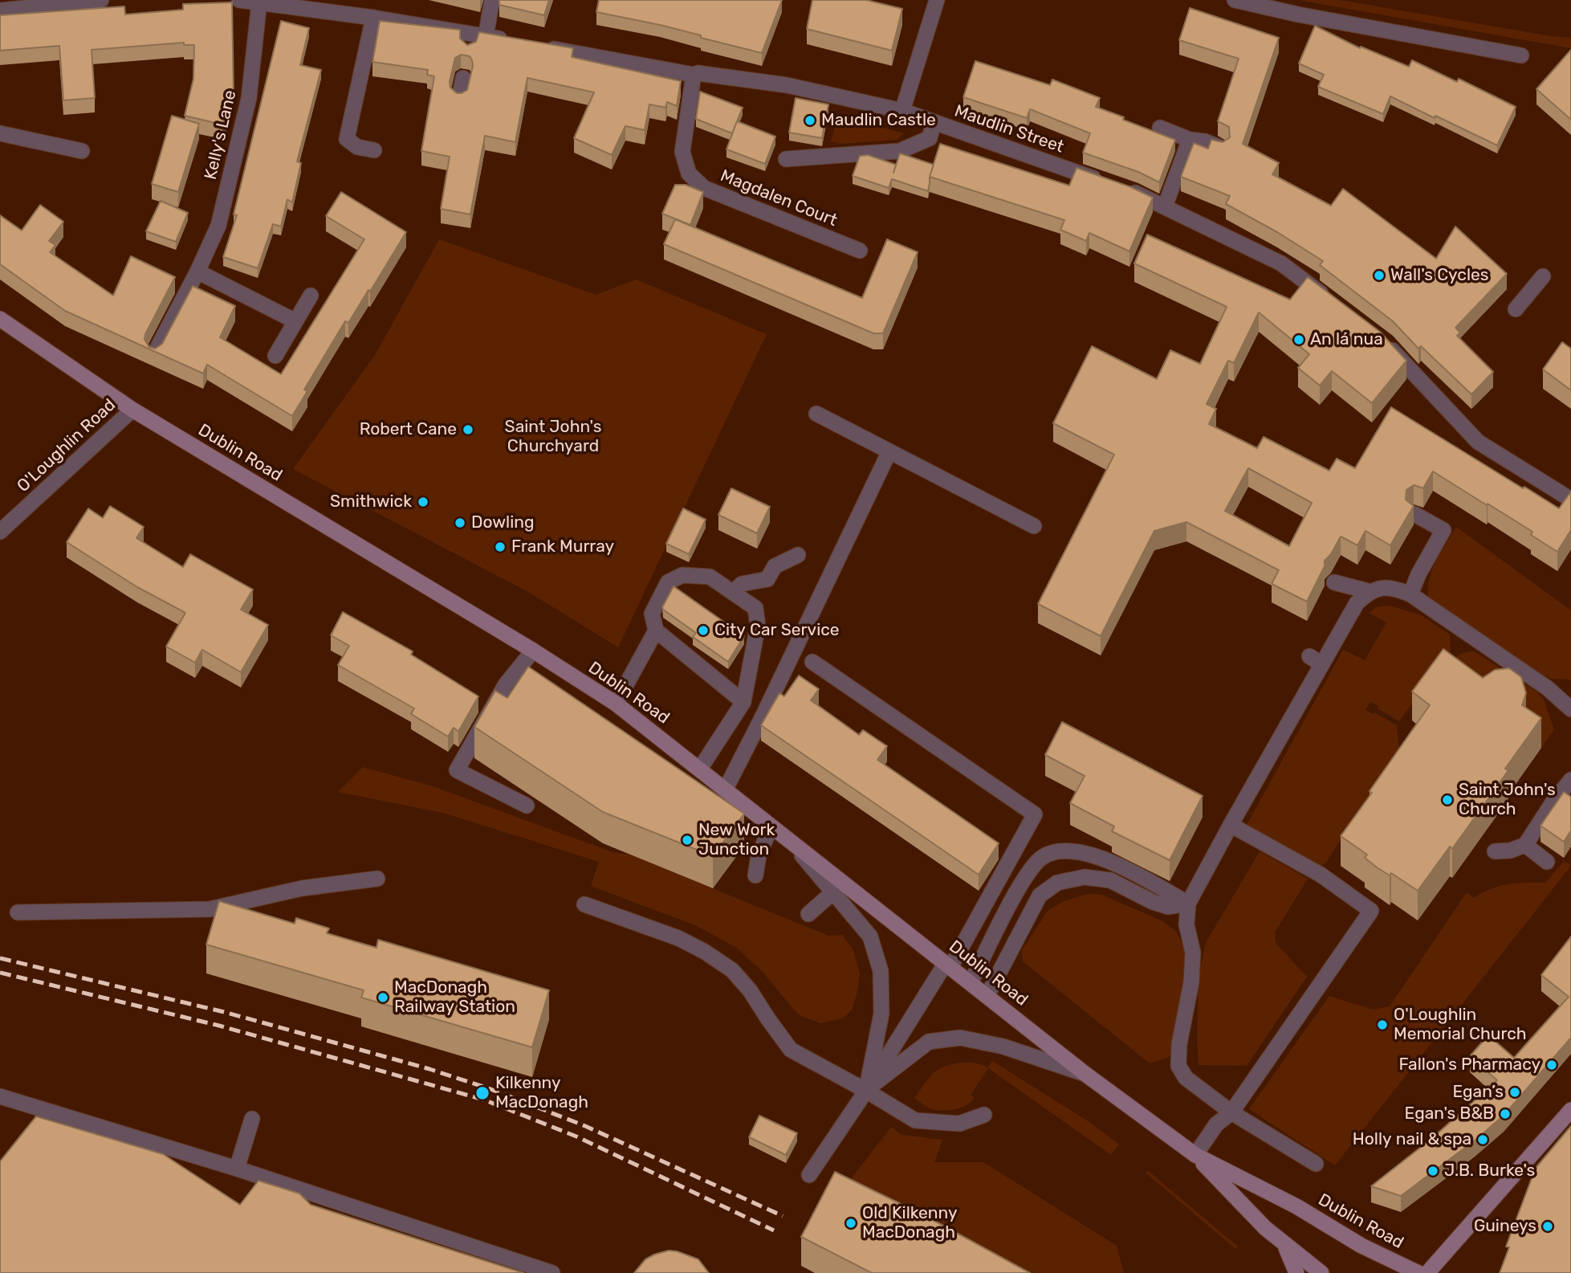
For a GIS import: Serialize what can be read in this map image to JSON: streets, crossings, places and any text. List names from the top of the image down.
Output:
{
  "streets": {
    "main road": ["Dublin Road"],
    "street": [
      "Maudlin Street",
      "Kelly's Lane",
      "Magdalen Court",
      "O'Loughlin Road"
    ]
  },
  "crossings": [
    ["Maudlin Street", "Magdalen Court"],
    ["O'Loughlin Road", "Dublin Road"]
  ],
  "parks": ["Saint John's Churchyard"],
  "places": [
    "Maudlin Castle",
    "Wall's Cycles",
    "An lá nua",
    "Robert Cane",
    "Smithwick",
    "Dowling",
    "Frank Murray",
    "City Car Service",
    "Saint John's Church",
    "New Work Junction",
    "MacDonagh Railway Station",
    "O'Loughlin Memorial Church",
    "Fallon's Pharmacy",
    "Egan’s",
    "Kilkenny MacDonagh",
    "Egan's B&B",
    "Holly nail & spa",
    "J.B. Burke's",
    "Old Kilkenny MacDonagh",
    "Guineys"
  ]
}
